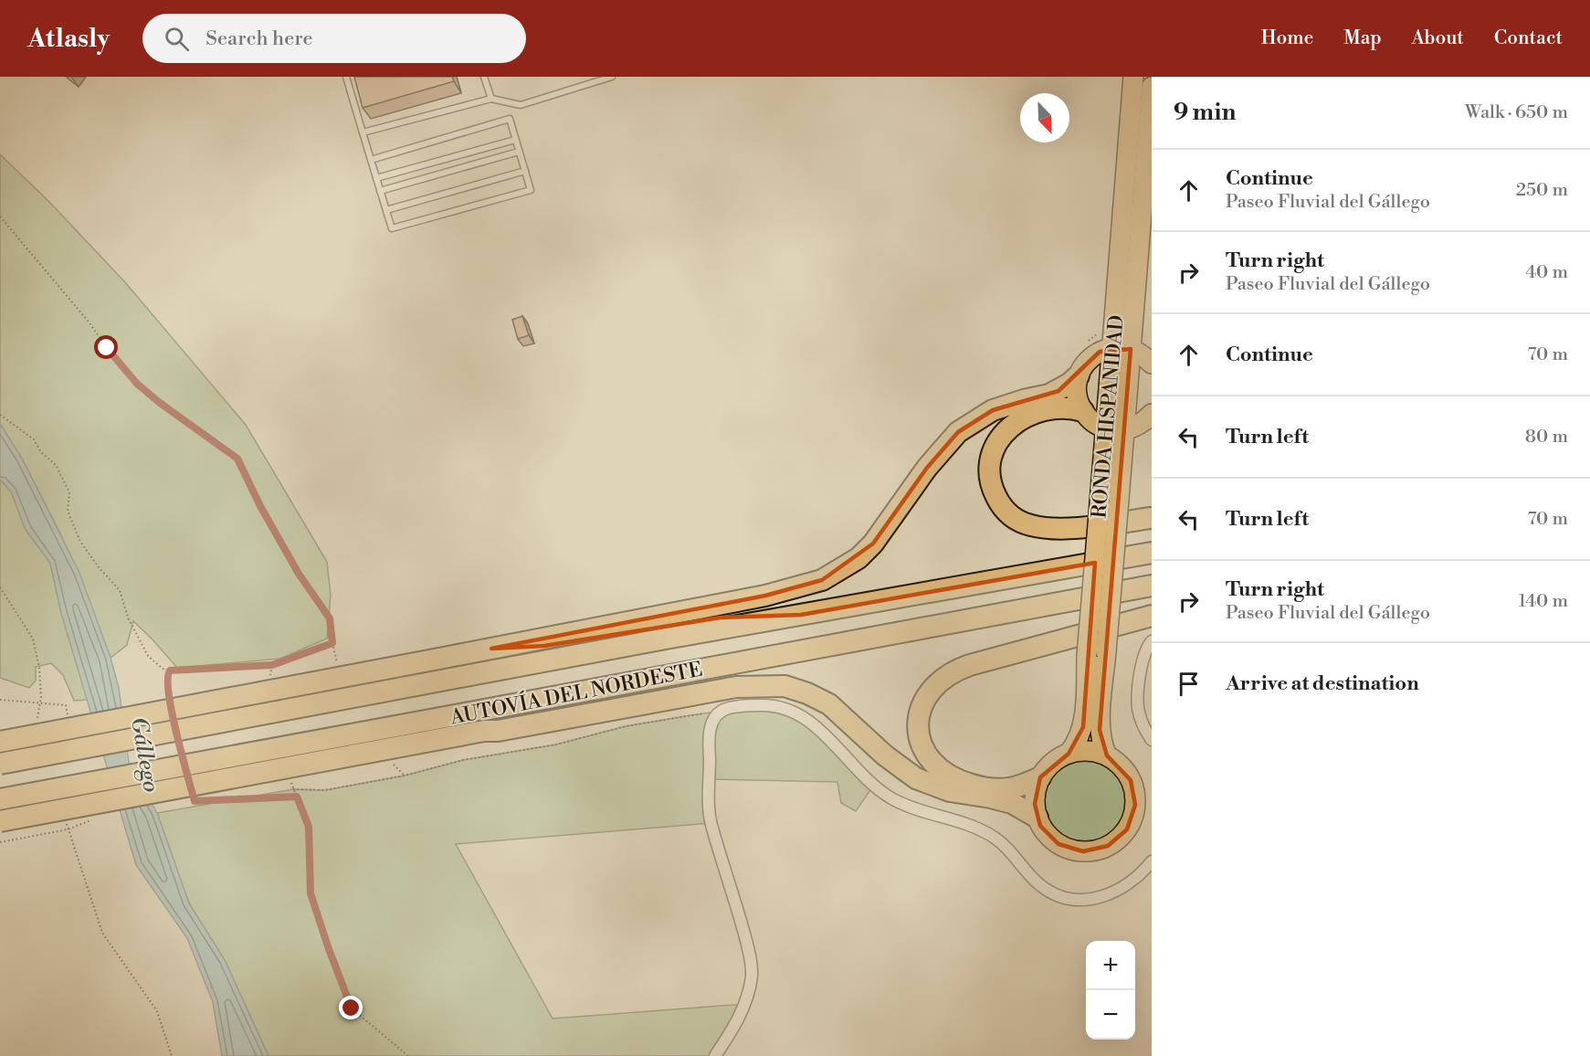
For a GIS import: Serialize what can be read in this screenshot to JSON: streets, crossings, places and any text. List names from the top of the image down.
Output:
{
  "streets": {
    "highway": ["RONDA HISPANIDAD", "AUTOVÍA DEL NORDESTE"]
  },
  "water": ["Gállego"],
  "north": "bottom right",
  "page": {
    "header": "Atlasly",
    "search": "Search here",
    "nav": [
      "Home",
      "Map",
      "About",
      "Contact"
    ],
    "heading": ["9 min", "Walk · 650 m"],
    "list": [
      ["Continue", "Paseo Fluvial del Gállego", "250 m"],
      ["Turn right", "Paseo Fluvial del Gállego", "40 m"],
      ["Continue", "70 m"],
      ["Turn left", "80 m"],
      ["Turn left", "70 m"],
      ["Turn right", "Paseo Fluvial del Gállego", "140 m"],
      "Arrive at destination"
    ],
    "map_buttons": ["+", "−"]
  }
}
